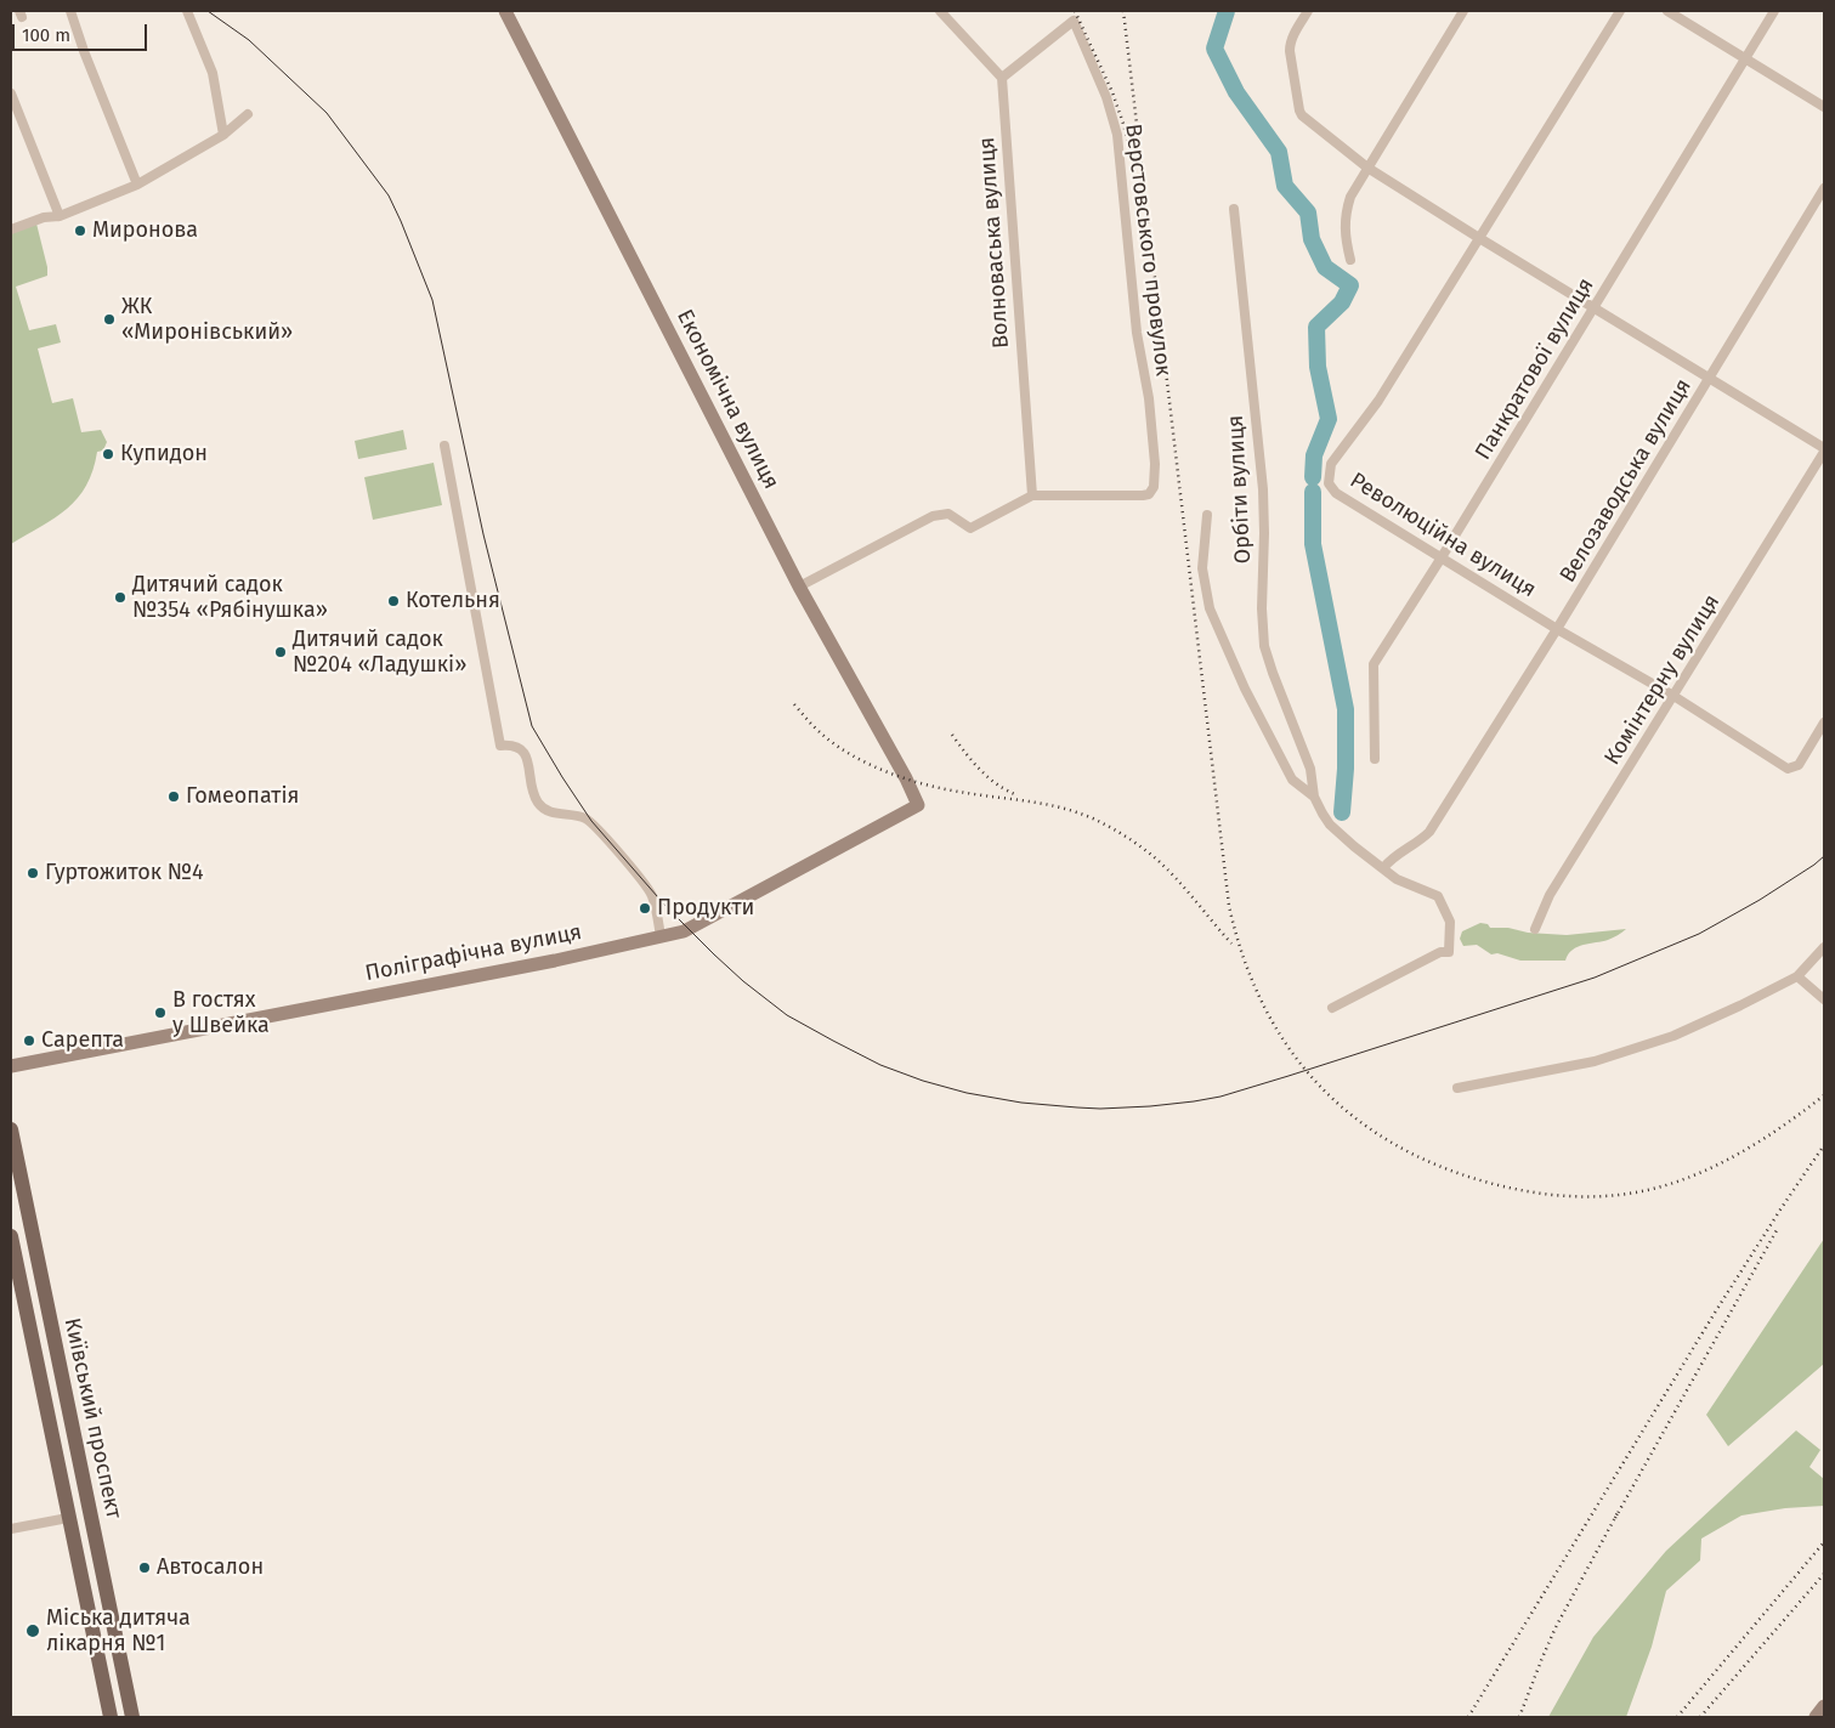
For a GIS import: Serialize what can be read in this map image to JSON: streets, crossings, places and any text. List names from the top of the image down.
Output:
{
  "streets": {
    "main road": ["Київський проспект"],
    "street": [
      "Волноваська вулиця",
      "Верстовського провулок",
      "Панкратової вулиця",
      "Економічна вулиця",
      "Велозаводська вулиця",
      "Орбіти вулиця",
      "Революційна вулиця",
      "Комінтерну вулиця",
      "Поліграфічна вулиця"
    ]
  },
  "crossings": [
    ["Волноваська вулиця", "Верстовського провулок"],
    ["Панкратової вулиця", "Революційна вулиця"],
    ["Економічна вулиця", "Поліграфічна вулиця"],
    ["Велозаводська вулиця", "Революційна вулиця"],
    ["Революційна вулиця", "Комінтерну вулиця"]
  ],
  "places": [
    "Миронова",
    "ЖК «Миронівський»",
    "Купидон",
    "Дитячий садок №354 «Рябінушка»",
    "Котельня",
    "Дитячий садок №204 «Ладушкі»",
    "Гомеопатія",
    "Гуртожиток №4",
    "Продукти",
    "В гостях у Швейка",
    "Сарепта",
    "Автосалон",
    "Міська дитяча лікарня №1"
  ],
  "scale_bar": "100 m"
}
